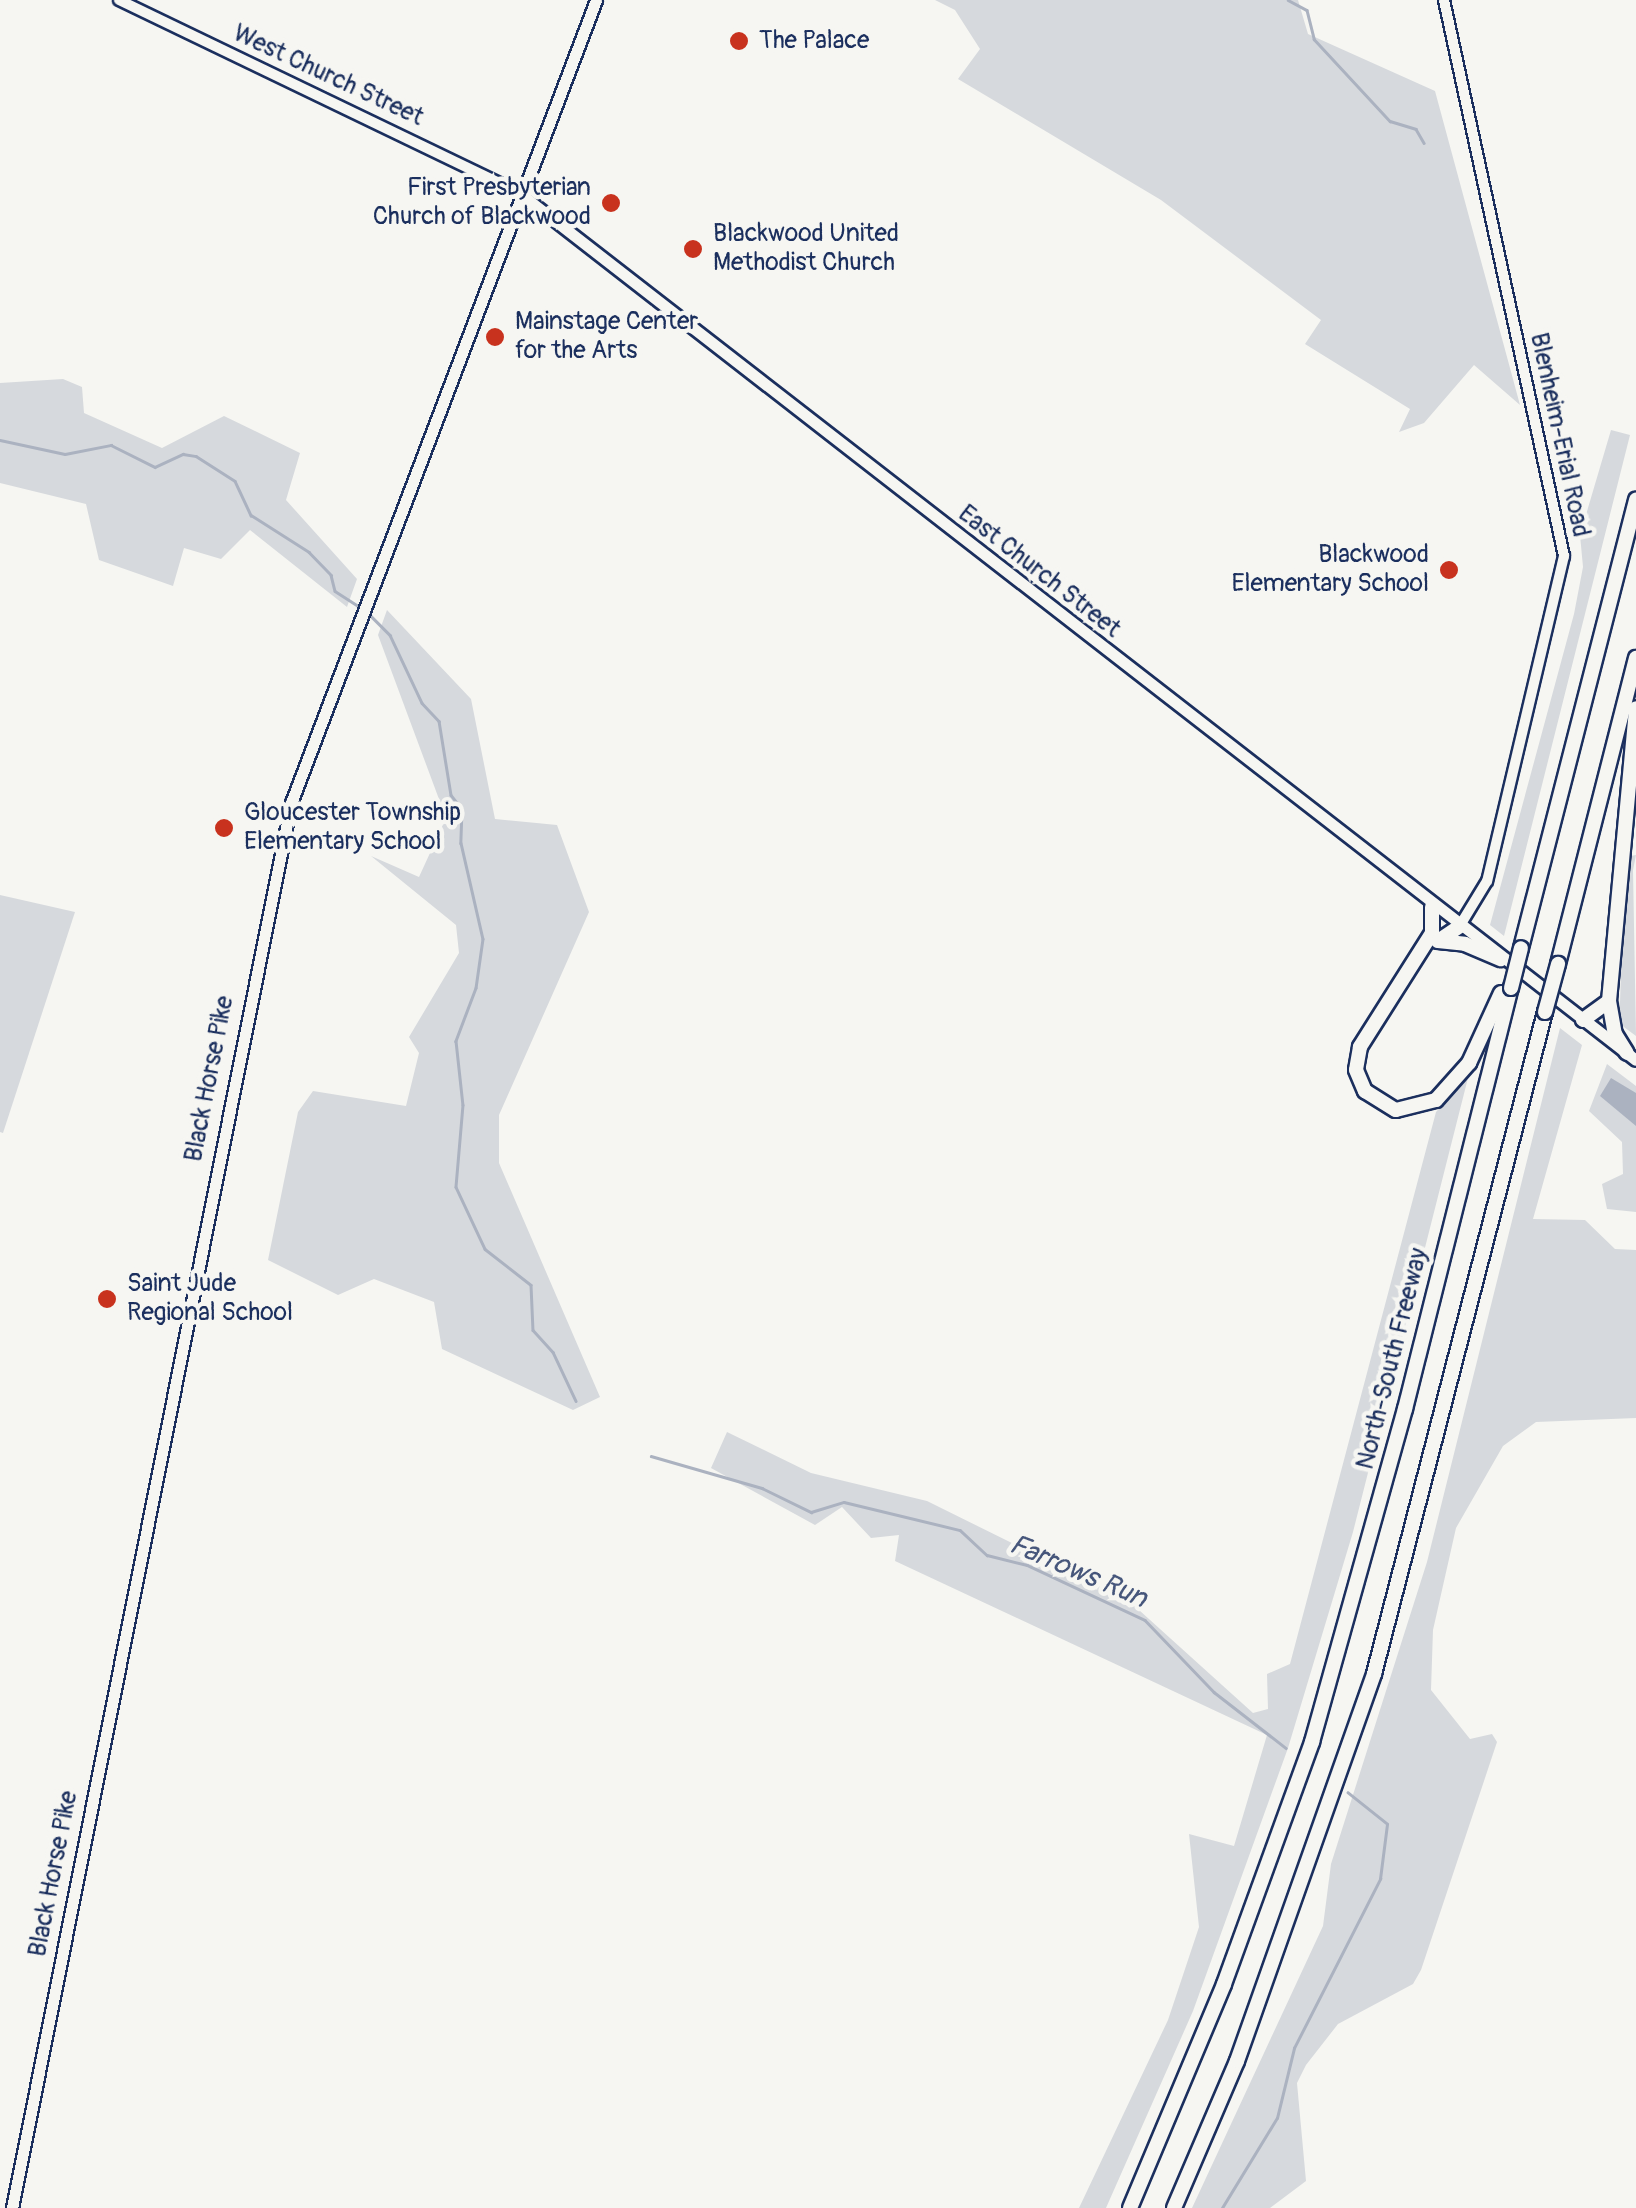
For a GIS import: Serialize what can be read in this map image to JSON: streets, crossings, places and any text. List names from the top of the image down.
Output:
{
  "streets": {
    "highway": ["North-South Freeway"],
    "main road": [
      "West Church Street",
      "Blenheim-Erial Road",
      "East Church Street",
      "Black Horse Pike"
    ]
  },
  "crossings": [
    ["West Church Street", "East Church Street"],
    ["West Church Street", "Black Horse Pike"],
    ["Blenheim-Erial Road", "East Church Street"],
    ["East Church Street", "Black Horse Pike"]
  ],
  "water": ["Farrows Run"],
  "places": [
    "The Palace",
    "First Presbyterian Church of Blackwood",
    "Blackwood United Methodist Church",
    "Mainstage Center for the Arts",
    "Blackwood Elementary School",
    "Gloucester Township Elementary School",
    "Saint Jude Regional School"
  ]
}
